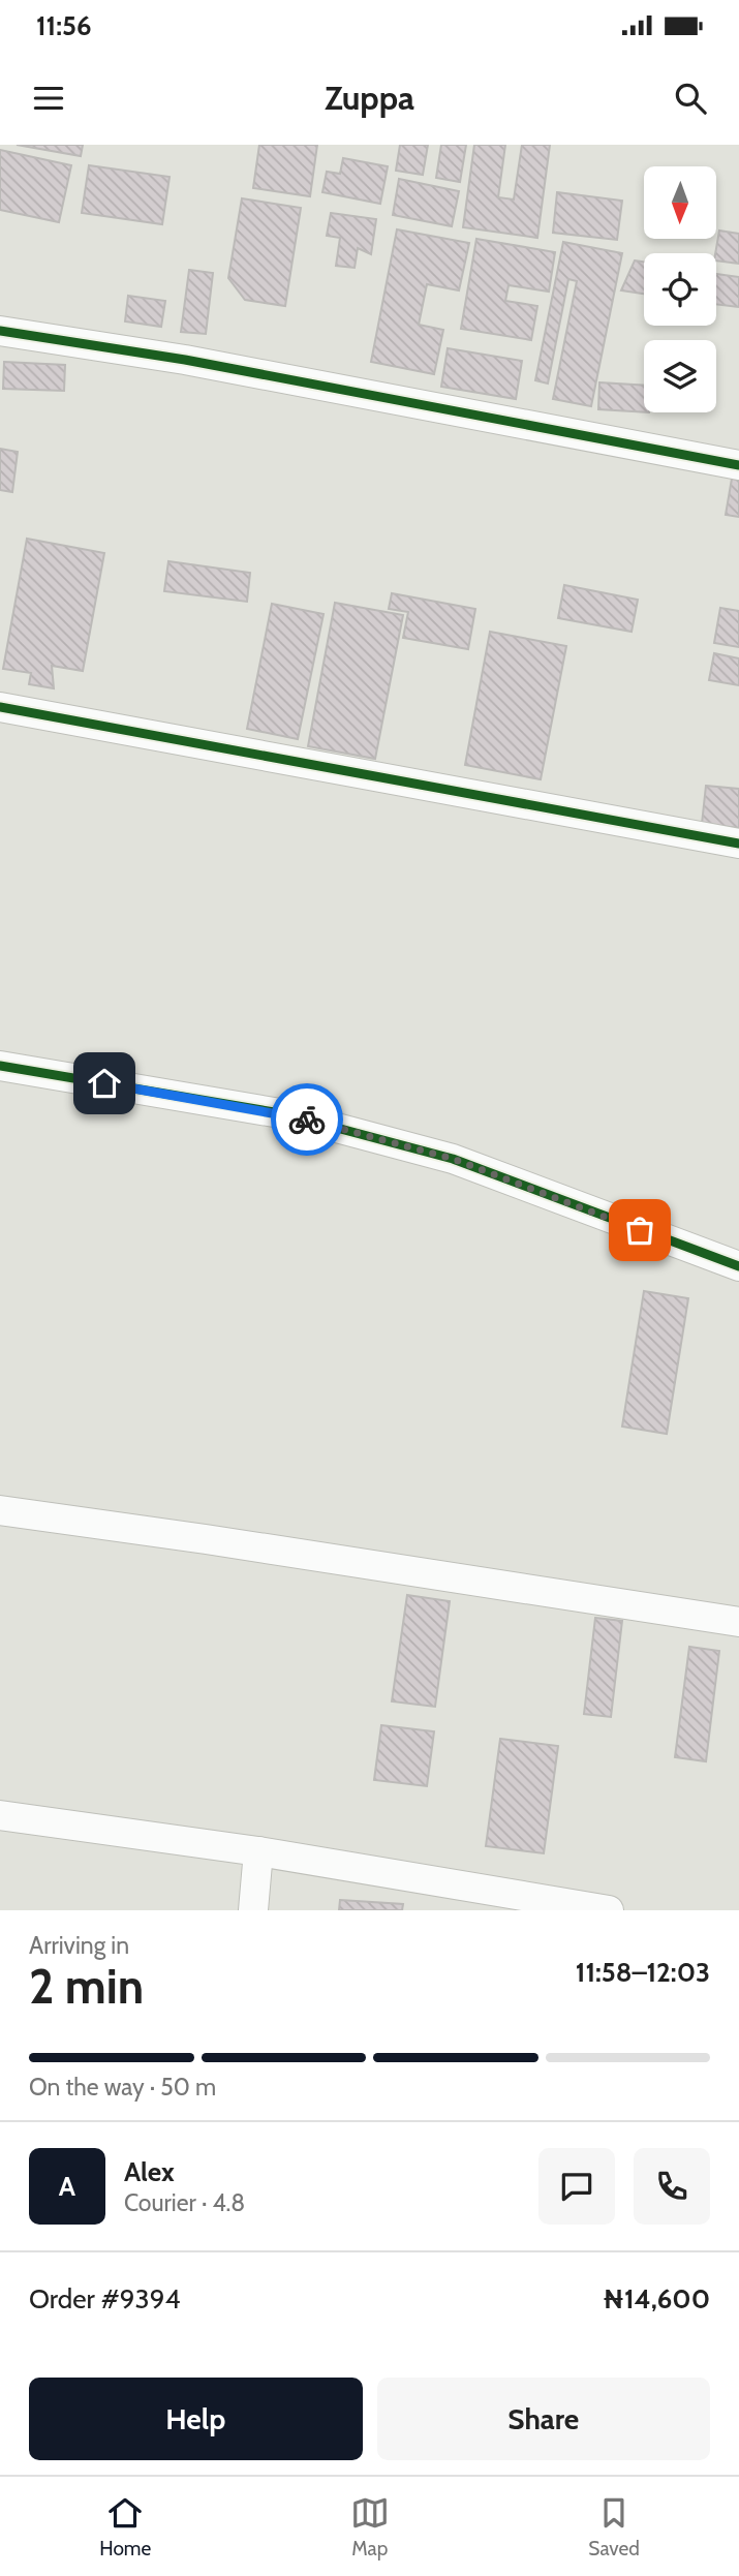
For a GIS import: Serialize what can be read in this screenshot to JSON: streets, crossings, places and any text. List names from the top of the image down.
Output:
{
  "north": "bottom",
  "page": {
    "status": "11:56",
    "header": "Zuppa",
    "heading": ["2 min", "Arriving in", "11:58–12:03"],
    "panel": [
      "Alex",
      "Courier · 4.8",
      "Order #9394",
      "₦14,600"
    ],
    "bar": "On the way · 50 m",
    "round": "A",
    "buttons": ["Help", "Share"],
    "tabs": ["Home", "Map", "Saved"]
  }
}
